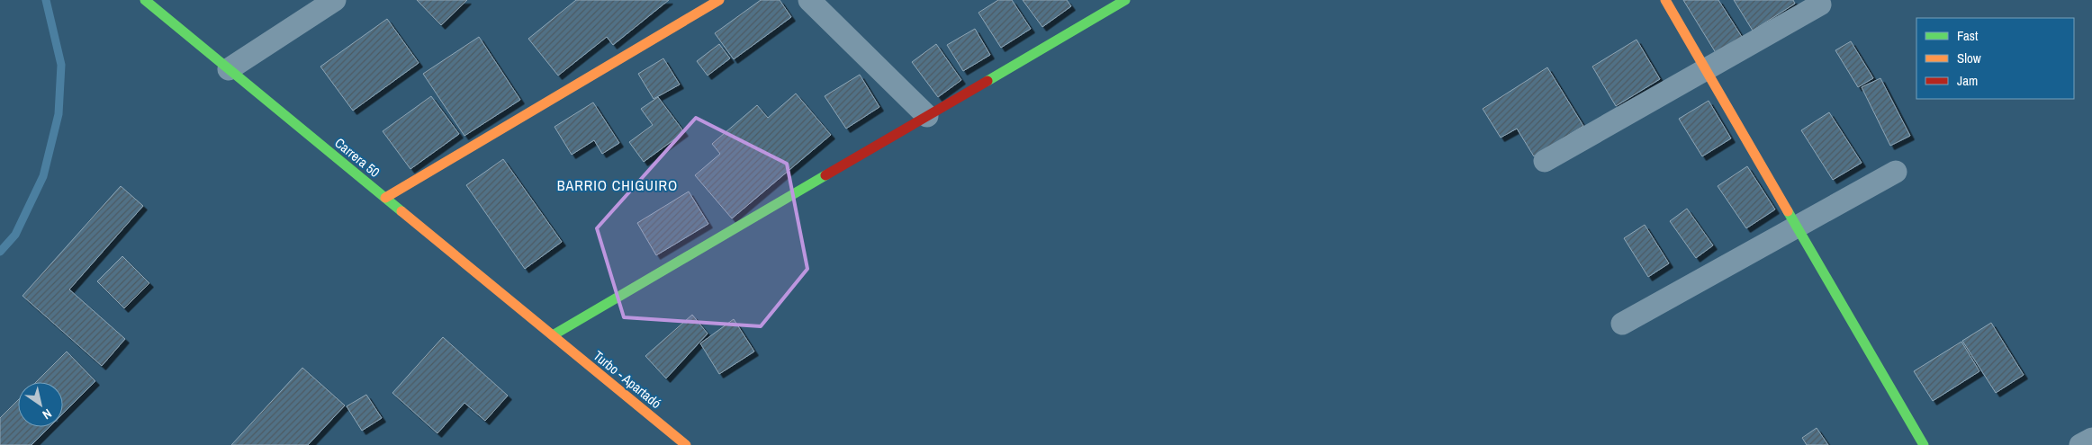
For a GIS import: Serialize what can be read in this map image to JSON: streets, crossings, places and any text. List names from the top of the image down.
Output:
{
  "streets": {
    "street": ["Carrera 50", "Turbo - Apartadó"]
  },
  "crossings": [
    ["Carrera 50", "Turbo - Apartadó"]
  ],
  "districts": ["BARRIO CHIGUIRO"],
  "legend": ["Fast", "Slow", "Jam"],
  "north": "bottom right"
}
